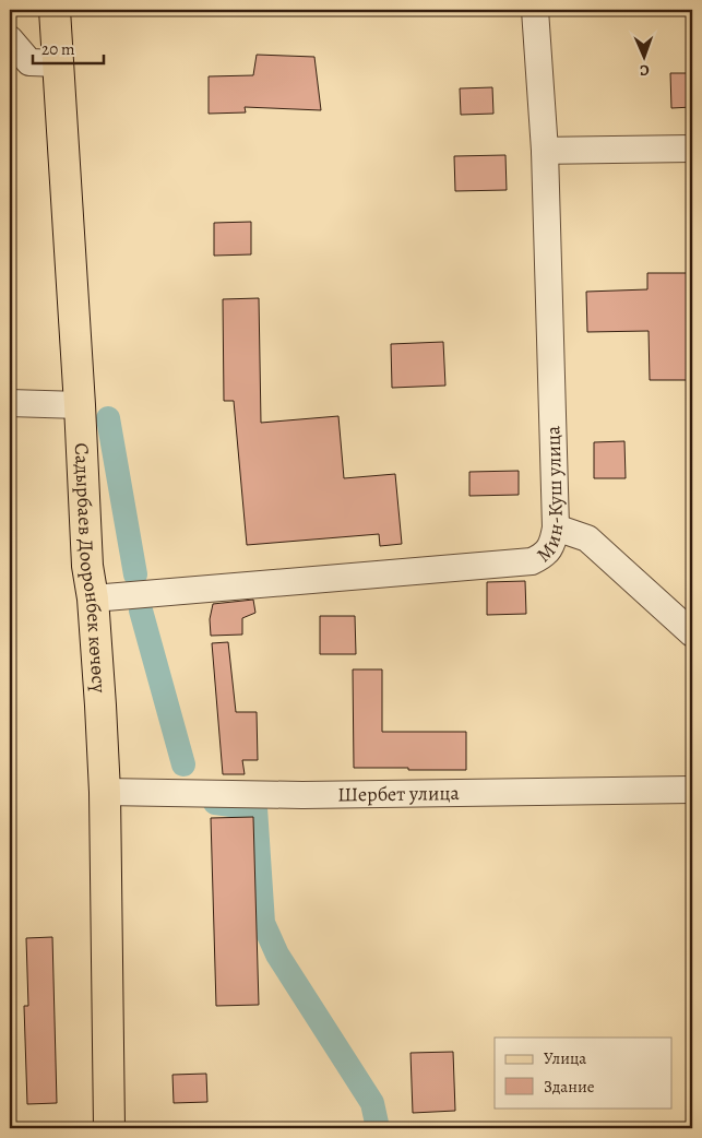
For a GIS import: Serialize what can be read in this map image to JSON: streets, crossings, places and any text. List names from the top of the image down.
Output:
{
  "streets": {
    "main road": ["Садырбаев Дооронбек көчөсү"],
    "street": ["Мин-Куш улица", "Шербет улица"]
  },
  "crossings": [
    ["Мин-Куш улица", "Садырбаев Дооронбек көчөсү"],
    ["Садырбаев Дооронбек көчөсү", "Шербет улица"]
  ],
  "legend": ["Улица", "Здание"],
  "scale_bar": "20 m",
  "north": "bottom"
}
